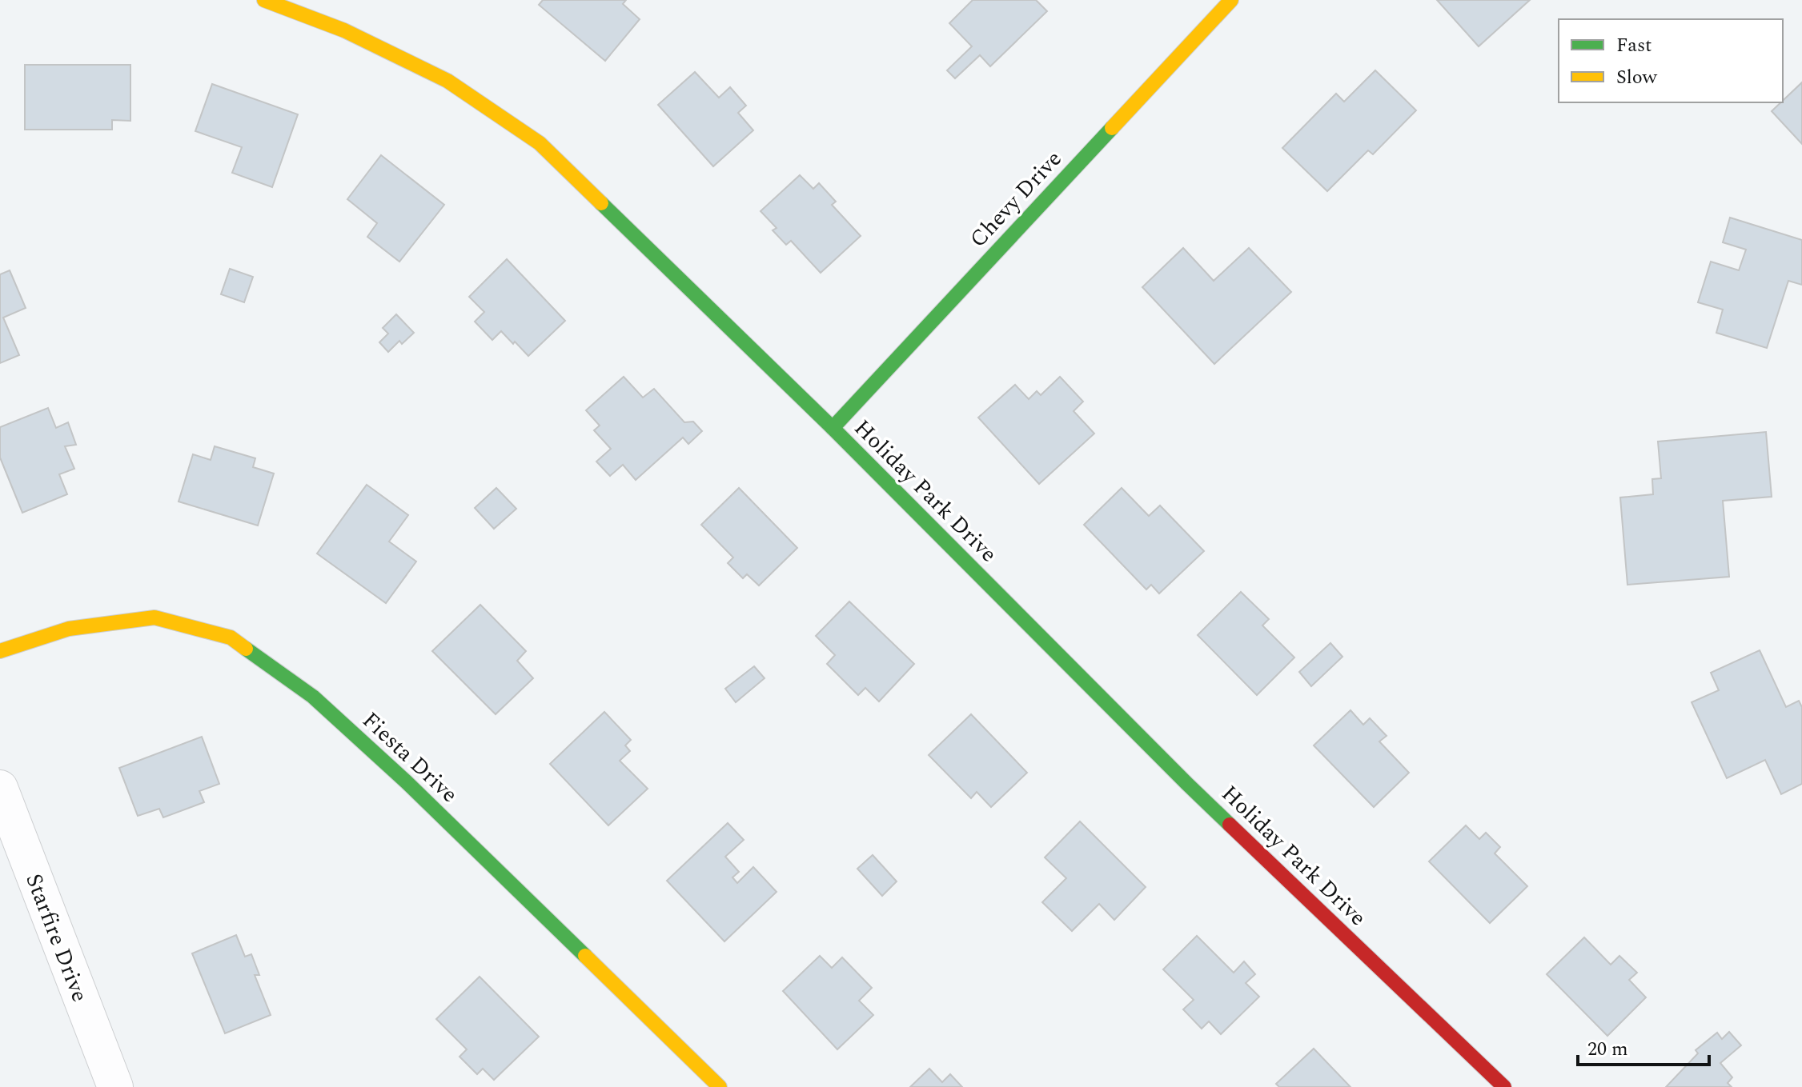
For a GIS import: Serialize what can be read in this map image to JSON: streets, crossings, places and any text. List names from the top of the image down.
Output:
{
  "streets": {
    "street": [
      "Chevy Drive",
      "Holiday Park Drive",
      "Fiesta Drive",
      "Starfire Drive"
    ]
  },
  "crossings": [
    ["Chevy Drive", "Holiday Park Drive"]
  ],
  "legend": ["Fast", "Slow"],
  "scale_bar": "20 m"
}
